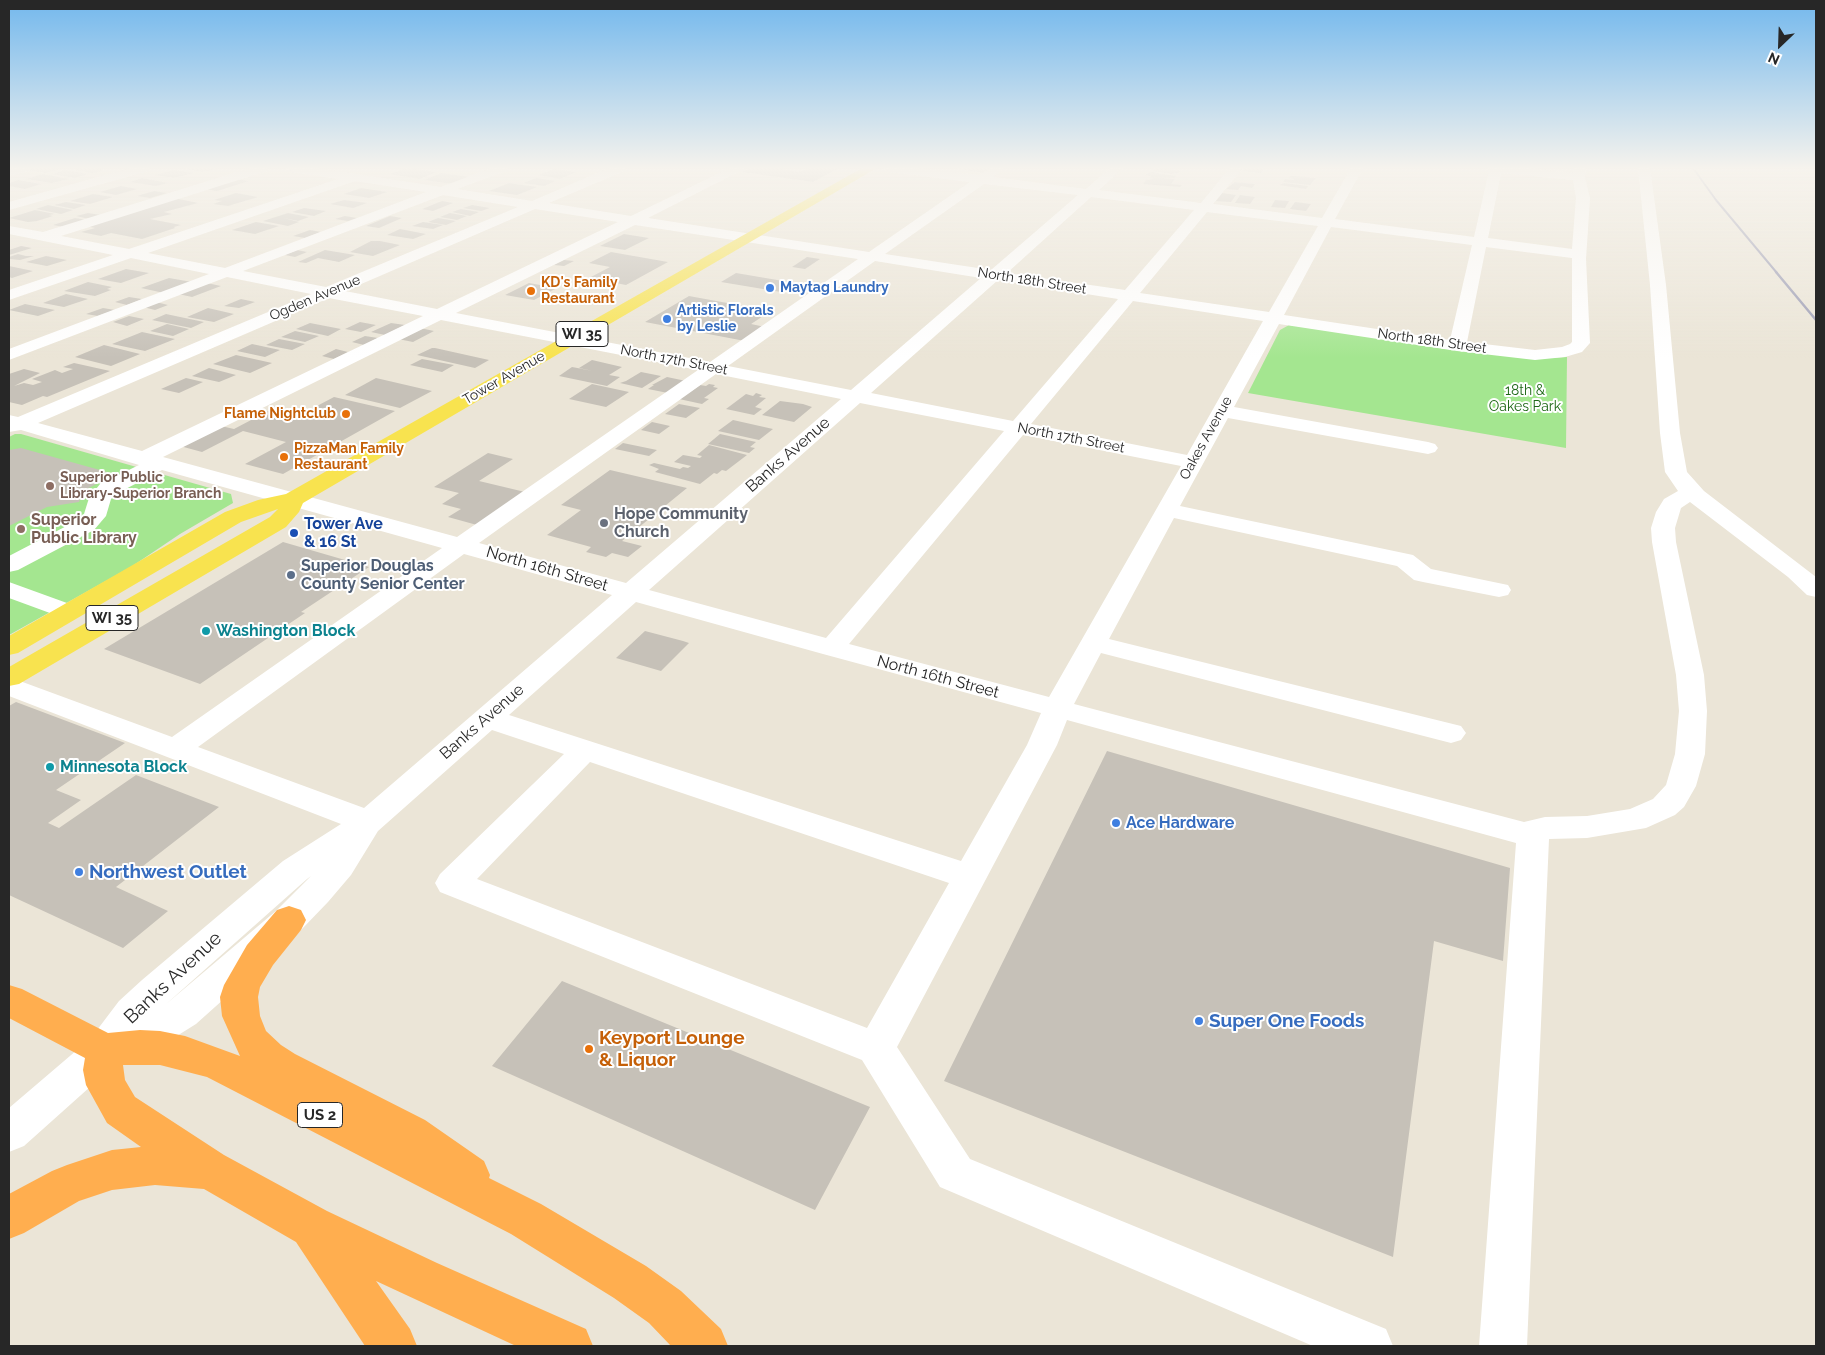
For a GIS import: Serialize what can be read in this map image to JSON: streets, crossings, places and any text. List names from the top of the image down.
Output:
{
  "streets": {
    "highway": ["US 2"],
    "main road": ["WI 35", "Tower Avenue"],
    "street": [
      "North 18th Street",
      "Ogden Avenue",
      "North 17th Street",
      "Oakes Avenue",
      "Banks Avenue",
      "North 16th Street"
    ]
  },
  "crossings": [
    ["North 18th Street", "Tower Avenue"],
    ["North 18th Street", "Oakes Avenue"],
    ["North 18th Street", "Banks Avenue"],
    ["Ogden Avenue", "North 17th Street"],
    ["Ogden Avenue", "North 16th Street"],
    ["North 17th Street", "Tower Avenue"],
    ["North 17th Street", "Oakes Avenue"],
    ["North 17th Street", "Banks Avenue"],
    ["Tower Avenue", "North 16th Street"],
    ["Oakes Avenue", "North 16th Street"],
    ["Banks Avenue", "North 16th Street"],
    ["Banks Avenue", "US 2"]
  ],
  "parks": ["18th & Oakes Park"],
  "places": [
    "Maytag Laundry",
    "KD's Family Restaurant",
    "Artistic Florals by Leslie",
    "Flame Nightclub",
    "PizzaMan Family Restaurant",
    "Superior Public Library-Superior Branch",
    "Hope Community Church",
    "Superior Public Library",
    "Tower Ave & 16 St",
    "Superior Douglas County Senior Center",
    "Washington Block",
    "Minnesota Block",
    "Ace Hardware",
    "Northwest Outlet",
    "Super One Foods",
    "Keyport Lounge & Liquor"
  ],
  "north": "bottom left"
}
